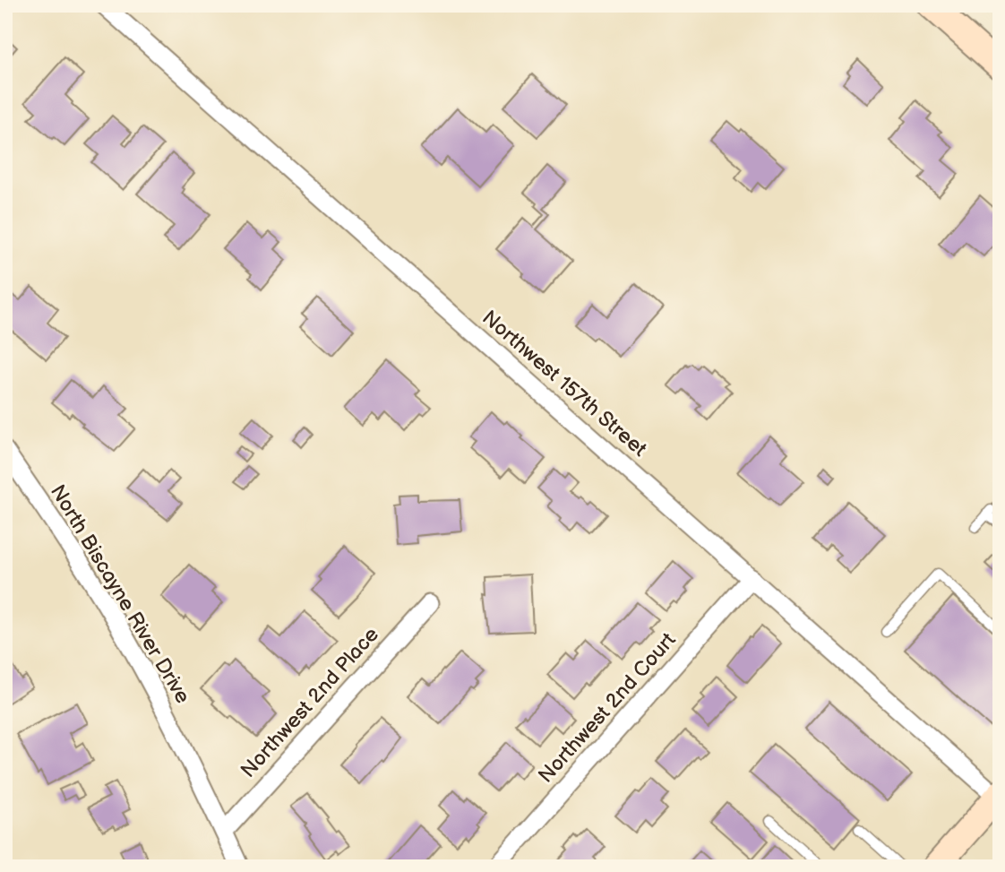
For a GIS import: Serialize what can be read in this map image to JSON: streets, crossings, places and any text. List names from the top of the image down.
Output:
{
  "streets": {
    "street": [
      "Northwest 157th Street",
      "North Biscayne River Drive",
      "Northwest 2nd Place",
      "Northwest 2nd Court"
    ]
  },
  "crossings": [
    ["Northwest 157th Street", "Northwest 2nd Court"],
    ["North Biscayne River Drive", "Northwest 2nd Place"]
  ]
}
